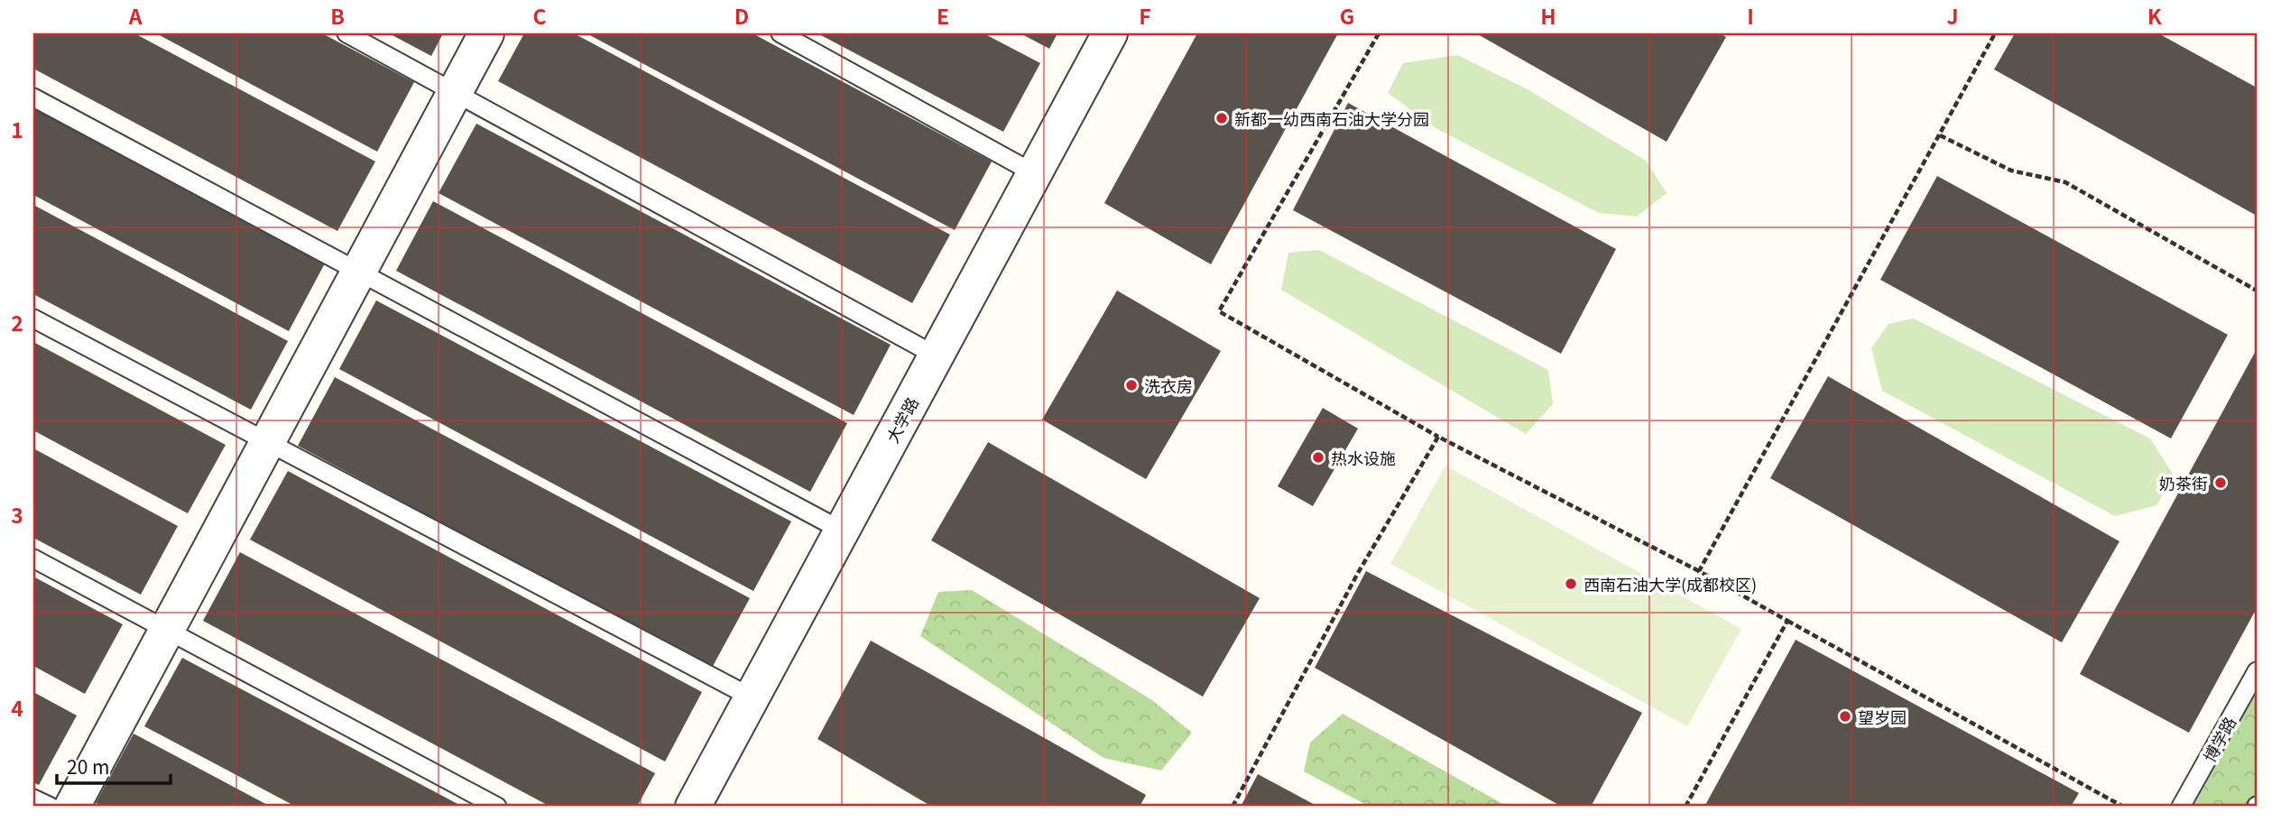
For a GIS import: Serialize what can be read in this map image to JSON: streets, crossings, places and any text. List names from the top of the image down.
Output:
{
  "streets": {
    "street": ["大学路"],
    "lane": ["博学路"]
  },
  "places": [
    "新都一幼西南石油大学分园",
    "洗衣房",
    "热水设施",
    "奶茶街",
    "西南石油大学(成都校区)",
    "望岁园"
  ],
  "scale_bar": "20 m",
  "grid": {
    "columns": [
      "A",
      "B",
      "C",
      "D",
      "E",
      "F",
      "G",
      "H",
      "I",
      "J",
      "K"
    ],
    "rows": [
      "1",
      "2",
      "3",
      "4"
    ]
  }
}
